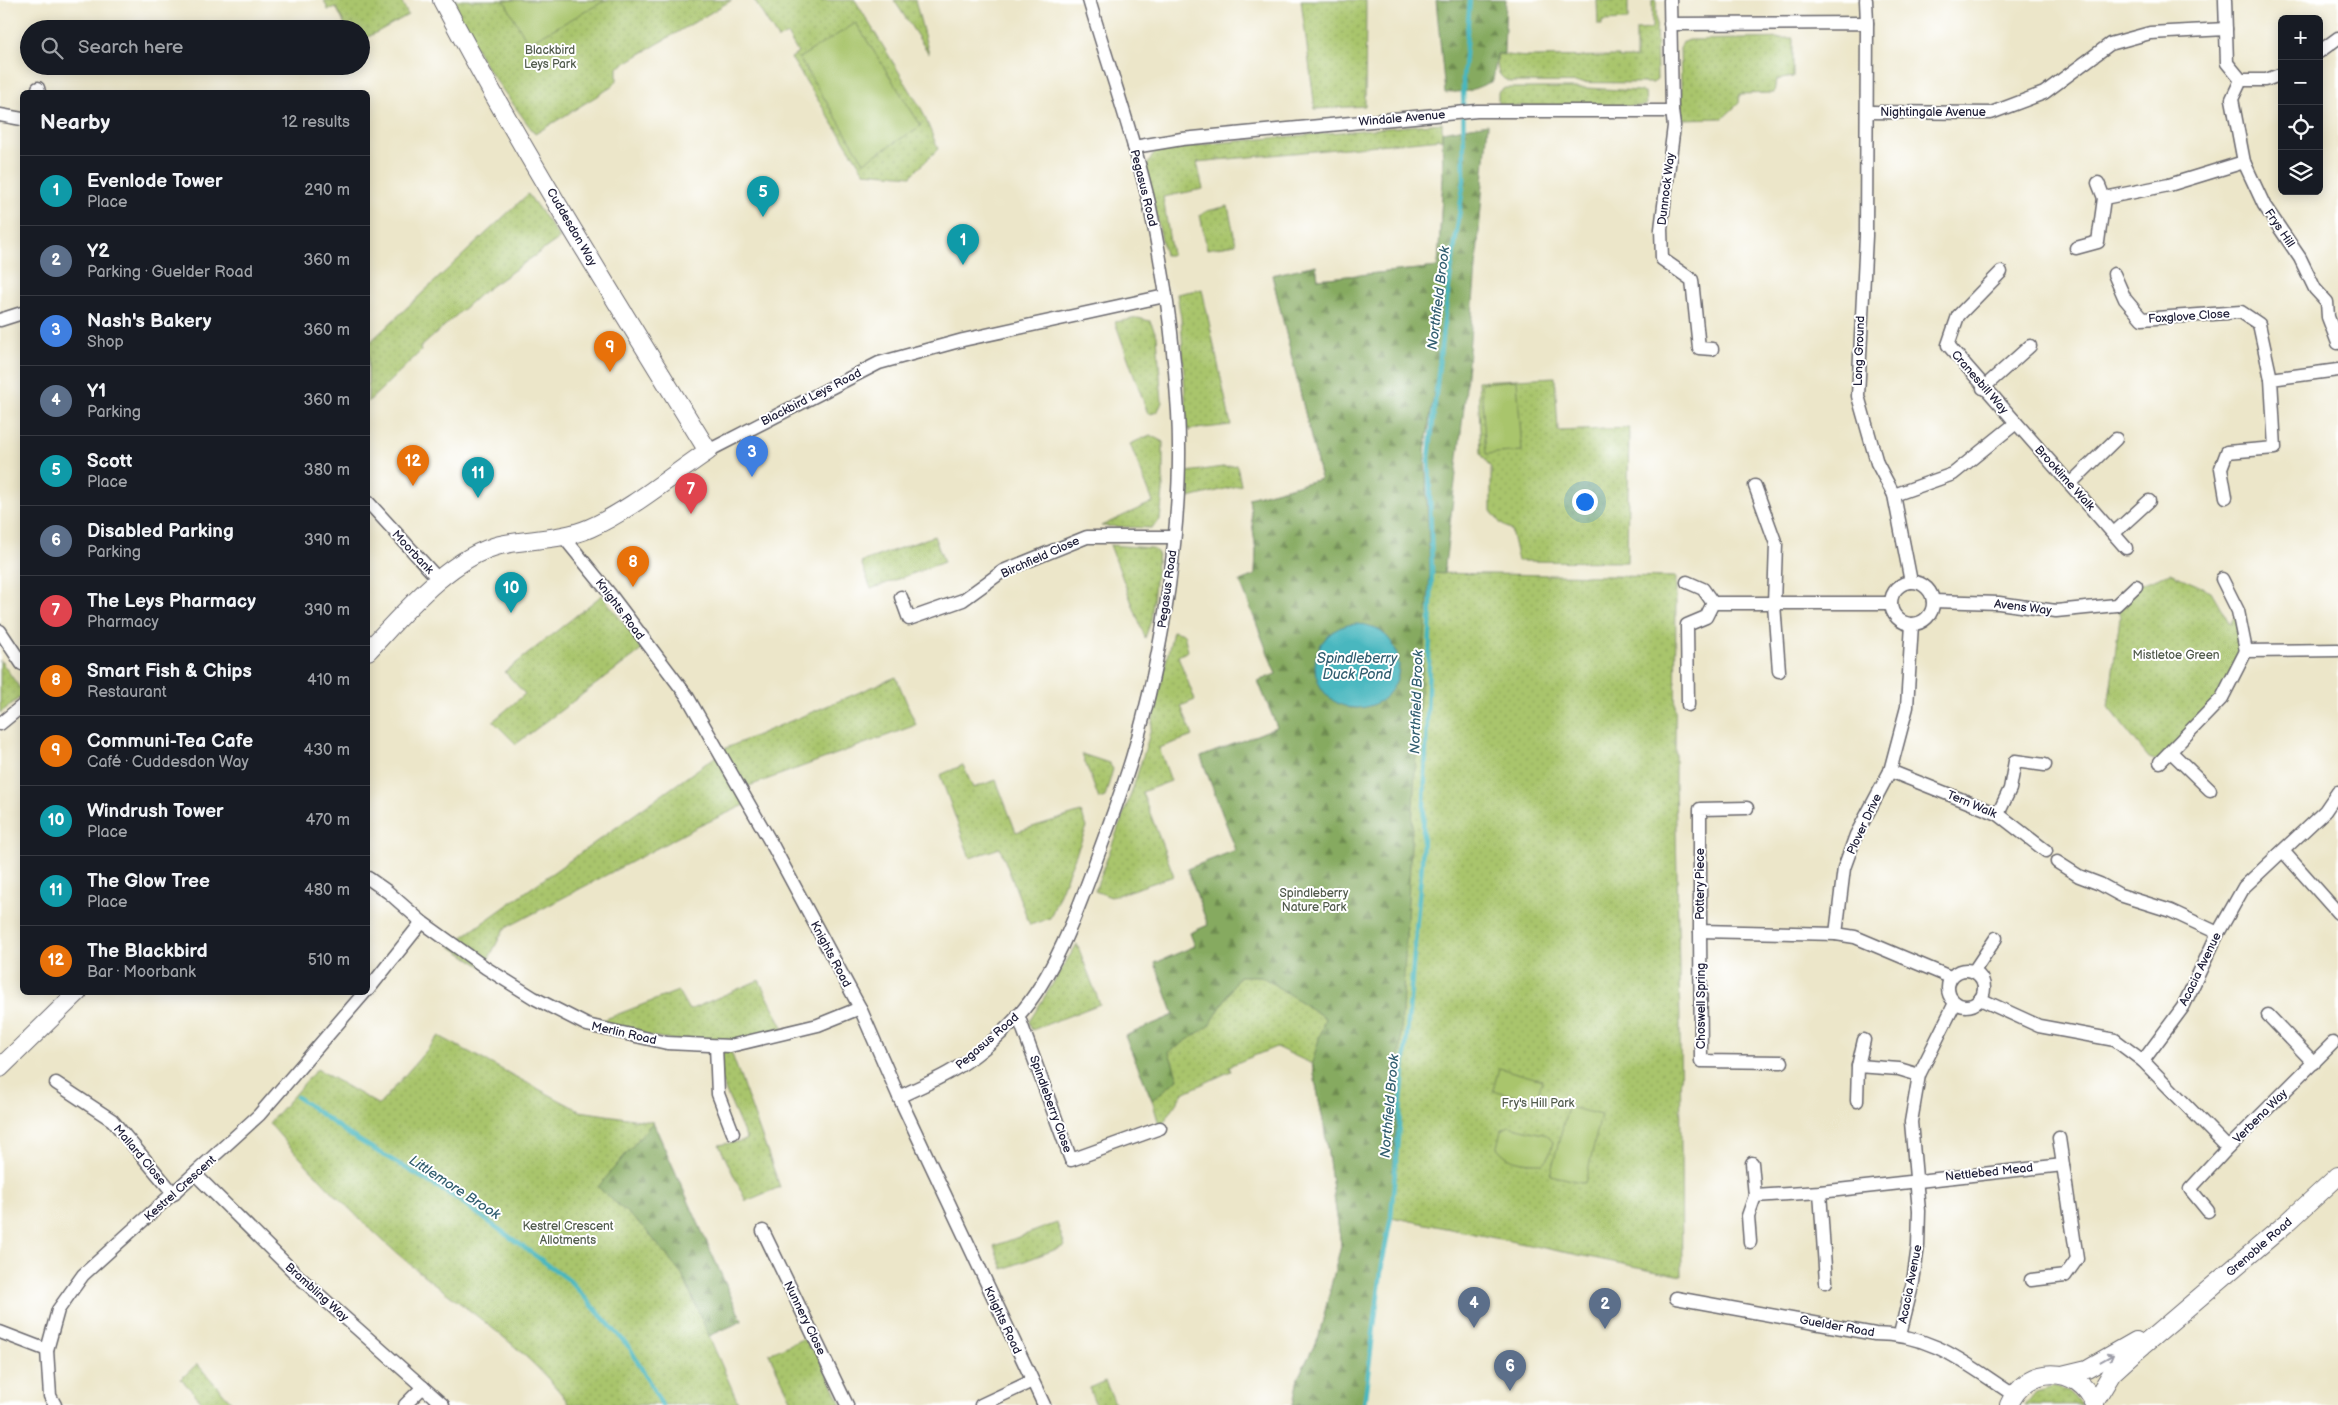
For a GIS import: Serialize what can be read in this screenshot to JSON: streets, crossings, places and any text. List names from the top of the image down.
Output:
{
  "streets": {
    "street": [
      "Nightingale Avenue",
      "Windale Avenue",
      "Pegasus Road",
      "Dunnock Way",
      "Cuddesdon Way",
      "Frys Hill",
      "Foxglove Close",
      "Long Ground",
      "Cranesbill Way",
      "Blackbird Leys Road",
      "Brooklime Walk",
      "Moorbank",
      "Birchfield Close",
      "Avens Way",
      "Knights Road",
      "Tern Walk",
      "Plover Drive",
      "Pottery Piece",
      "Acacia Avenue",
      "Choswell Spring",
      "Merlin Road",
      "Spindleberry Close",
      "Verbena Way",
      "Mallard Close",
      "Nettlebed Mead",
      "Kestrel Crescent",
      "Grenoble Road",
      "Brambling Way",
      "Nunnery Close",
      "Guelder Road"
    ]
  },
  "crossings": [
    ["Nightingale Avenue", "Long Ground"],
    ["Windale Avenue", "Pegasus Road"],
    ["Windale Avenue", "Dunnock Way"],
    ["Pegasus Road", "Blackbird Leys Road"],
    ["Pegasus Road", "Birchfield Close"],
    ["Pegasus Road", "Knights Road"],
    ["Pegasus Road", "Spindleberry Close"],
    ["Cuddesdon Way", "Blackbird Leys Road"],
    ["Long Ground", "Cranesbill Way"],
    ["Long Ground", "Avens Way"],
    ["Long Ground", "Plover Drive"],
    ["Cranesbill Way", "Brooklime Walk"],
    ["Blackbird Leys Road", "Moorbank"],
    ["Blackbird Leys Road", "Knights Road"],
    ["Avens Way", "Plover Drive"],
    ["Knights Road", "Merlin Road"],
    ["Tern Walk", "Plover Drive"],
    ["Plover Drive", "Pottery Piece"],
    ["Pottery Piece", "Choswell Spring"],
    ["Acacia Avenue", "Verbena Way"],
    ["Acacia Avenue", "Nettlebed Mead"],
    ["Acacia Avenue", "Guelder Road"],
    ["Merlin Road", "Kestrel Crescent"],
    ["Mallard Close", "Kestrel Crescent"],
    ["Kestrel Crescent", "Brambling Way"],
    ["Grenoble Road", "Guelder Road"]
  ],
  "water": ["Northfield Brook", "Spindleberry Duck Pond", "Littlemore Brook"],
  "parks": [
    "Blackbird Leys Park",
    "Mistletoe Green",
    "Spindleberry Nature Park",
    "Fry's Hill Park",
    "Kestrel Crescent Allotments"
  ],
  "page": {
    "map_buttons": ["+", "−"],
    "search": "Search here",
    "heading": ["Nearby", "12 results"],
    "list": [
      {
        "mark": "1",
        "name": "Evenlode Tower",
        "note": "Place",
        "value": "290 m"
      },
      {
        "mark": "2",
        "name": "Y2",
        "note": "Parking · Guelder Road",
        "value": "360 m"
      },
      {
        "mark": "3",
        "name": "Nash's Bakery",
        "note": "Shop",
        "value": "360 m"
      },
      {
        "mark": "4",
        "name": "Y1",
        "note": "Parking",
        "value": "360 m"
      },
      {
        "mark": "5",
        "name": "Scott",
        "note": "Place",
        "value": "380 m"
      },
      {
        "mark": "6",
        "name": "Disabled Parking",
        "note": "Parking",
        "value": "390 m"
      },
      {
        "mark": "7",
        "name": "The Leys Pharmacy",
        "note": "Pharmacy",
        "value": "390 m"
      },
      {
        "mark": "8",
        "name": "Smart Fish & Chips",
        "note": "Restaurant",
        "value": "410 m"
      },
      {
        "mark": "9",
        "name": "Communi-Tea Cafe",
        "note": "Café · Cuddesdon Way",
        "value": "430 m"
      },
      {
        "mark": "10",
        "name": "Windrush Tower",
        "note": "Place",
        "value": "470 m"
      },
      {
        "mark": "11",
        "name": "The Glow Tree",
        "note": "Place",
        "value": "480 m"
      },
      {
        "mark": "12",
        "name": "The Blackbird",
        "note": "Bar · Moorbank",
        "value": "510 m"
      }
    ],
    "pins": [
      "5",
      "1",
      "9",
      "3",
      "12",
      "11",
      "7",
      "8",
      "10",
      "4",
      "2",
      "6"
    ]
  }
}
